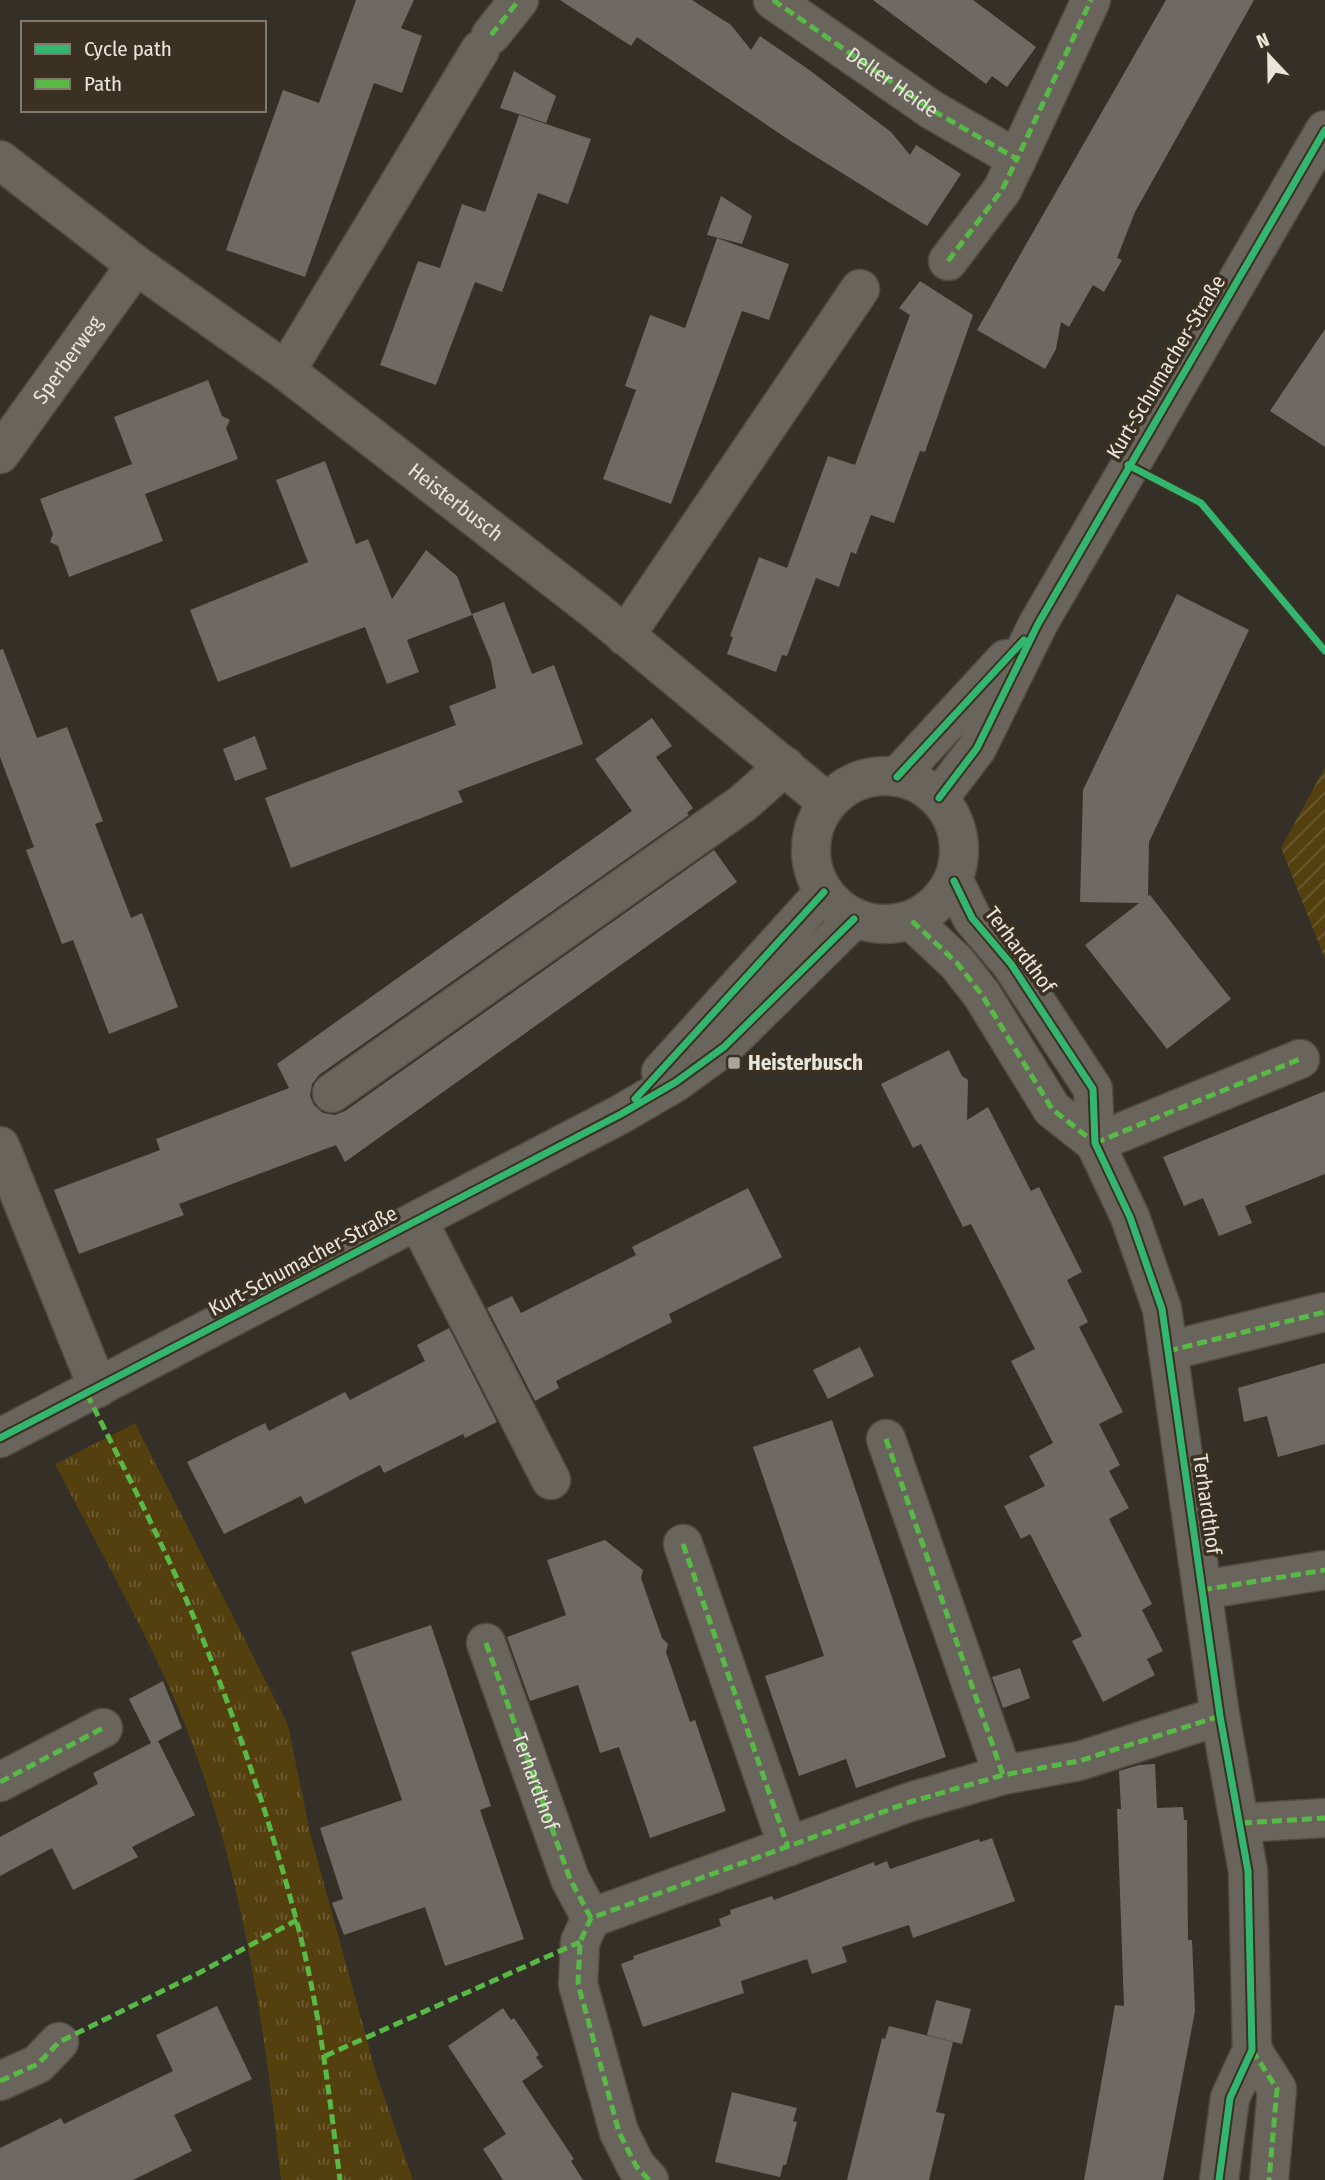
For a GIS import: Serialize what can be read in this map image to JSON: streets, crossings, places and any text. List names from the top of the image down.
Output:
{
  "streets": {
    "street": [
      "Deller Heide",
      "Sperberweg",
      "Kurt-Schumacher-Straße",
      "Heisterbusch",
      "Terhardthof"
    ]
  },
  "crossings": [
    ["Sperberweg", "Heisterbusch"],
    ["Kurt-Schumacher-Straße", "Heisterbusch"],
    ["Kurt-Schumacher-Straße", "Terhardthof"],
    ["Heisterbusch", "Terhardthof"]
  ],
  "places": {
    "transit": ["Heisterbusch"]
  },
  "legend": ["Cycle path", "Path"],
  "north": "top"
}
